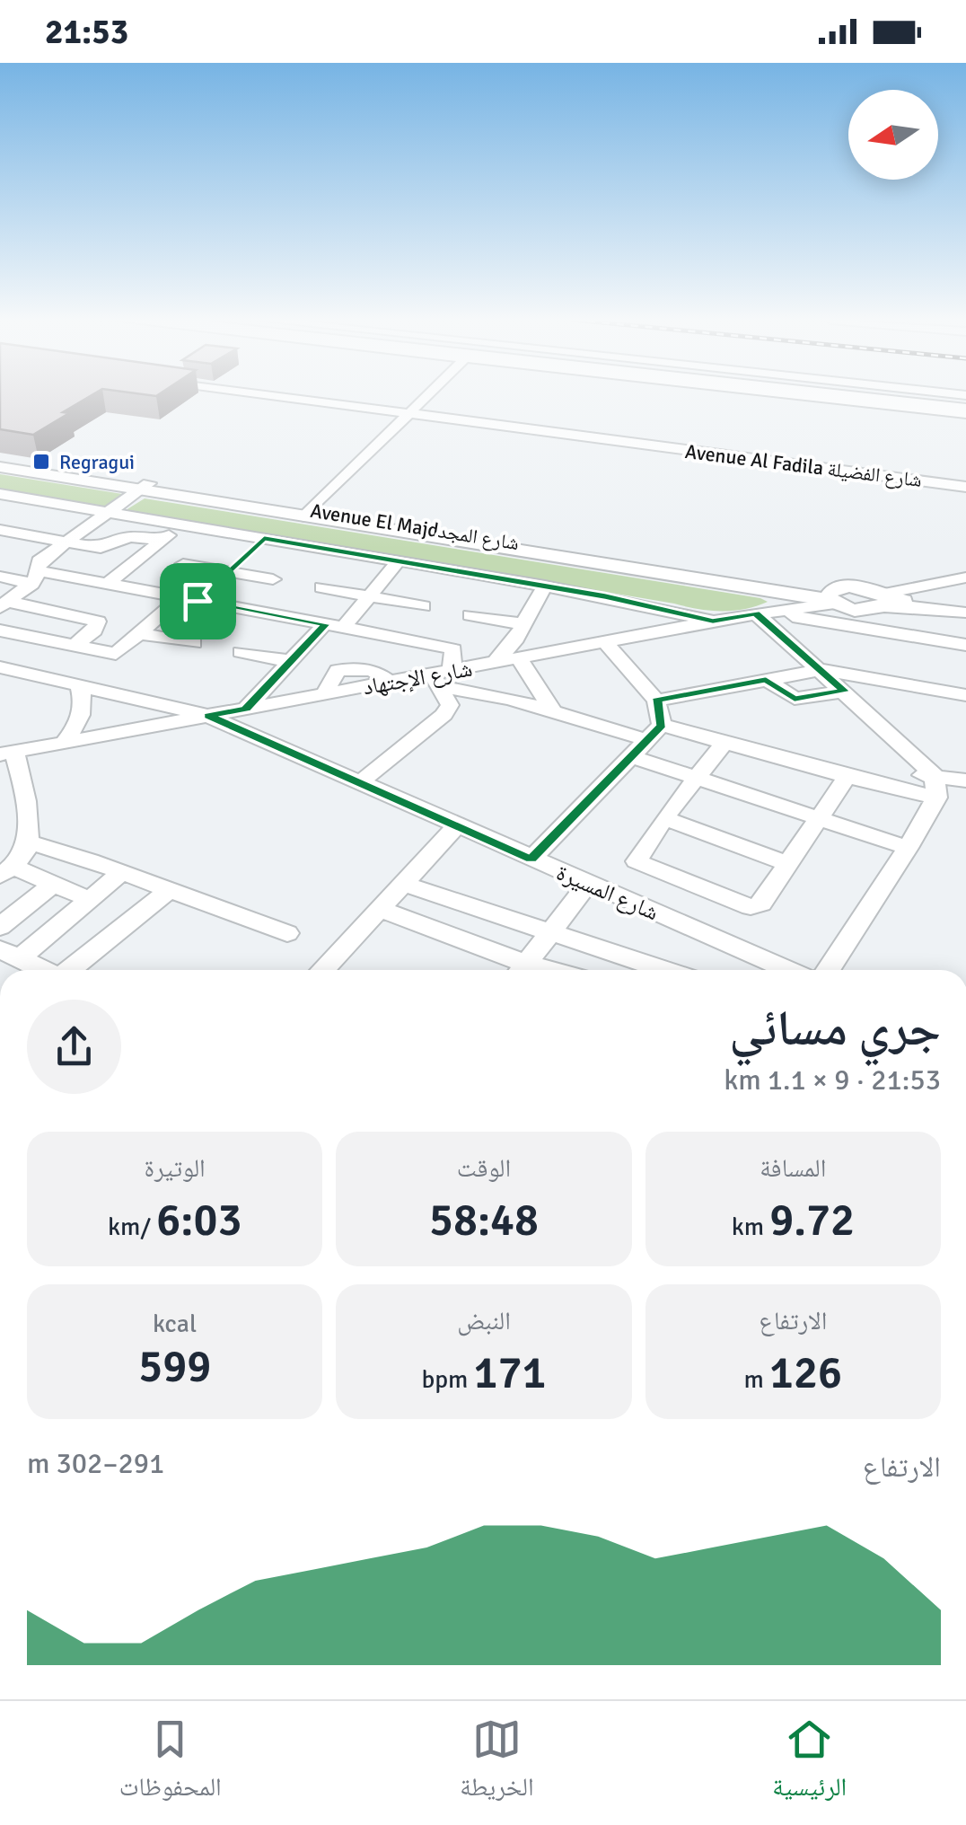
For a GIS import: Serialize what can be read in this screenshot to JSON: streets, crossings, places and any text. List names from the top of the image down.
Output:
{
  "streets": {
    "main road": ["Avenue El Majdشارع المجد"],
    "street": ["Avenue Al Fadila شارع الفضيلة", "شارع الإجتهاد", "شارع المسيرة"]
  },
  "crossings": [
    ["Avenue El Majdشارع المجد", "شارع الإجتهاد"]
  ],
  "places": {
    "transit": ["Regragui"]
  },
  "north": "left",
  "page": {
    "status": "21:53",
    "heading": ["جري مسائي", "21:53 · 9 × 1.1 km"],
    "stats": [
      ["المسافة", "9.72 km"],
      ["الوقت", "58:48"],
      ["الوتيرة", "6:03 /km"],
      ["الارتفاع", "126 m"],
      ["النبض", "171 bpm"],
      ["kcal", "599"]
    ],
    "chart": ["الارتفاع", "291–302 m"],
    "tabs": ["الرئيسية", "الخريطة", "المحفوظات"]
  }
}
